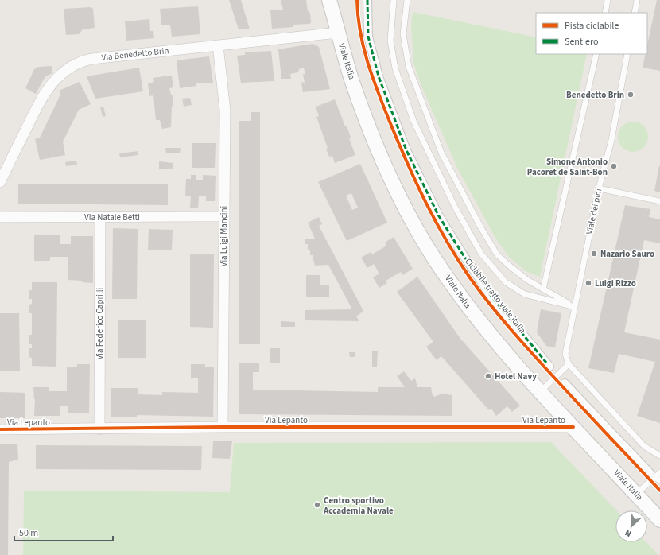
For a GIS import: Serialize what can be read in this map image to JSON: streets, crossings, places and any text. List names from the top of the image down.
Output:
{
  "streets": {
    "main road": ["Viale Italia"],
    "street": [
      "Via Benedetto Brin",
      "Via Natale Betti",
      "Via Luigi Mancini",
      "Via Federico Caprilli",
      "Via Lepanto"
    ],
    "lane": ["Viale dei pini"],
    "cycle path": ["Ciclabile tratto viale italia"]
  },
  "crossings": [
    ["Via Benedetto Brin", "Viale Italia"],
    ["Via Benedetto Brin", "Via Luigi Mancini"],
    ["Viale Italia", "Via Lepanto"],
    ["Via Natale Betti", "Via Luigi Mancini"],
    ["Via Natale Betti", "Via Federico Caprilli"],
    ["Via Luigi Mancini", "Via Lepanto"],
    ["Via Federico Caprilli", "Via Lepanto"]
  ],
  "places": [
    "Benedetto Brin",
    "Simone Antonio Pacoret de Saint-Bon",
    "Nazario Sauro",
    "Luigi Rizzo",
    "Hotel Navy",
    "Centro sportivo Accademia Navale"
  ],
  "legend": ["Pista ciclabile", "Sentiero"],
  "scale_bar": "50 m",
  "north": "bottom left"
}
